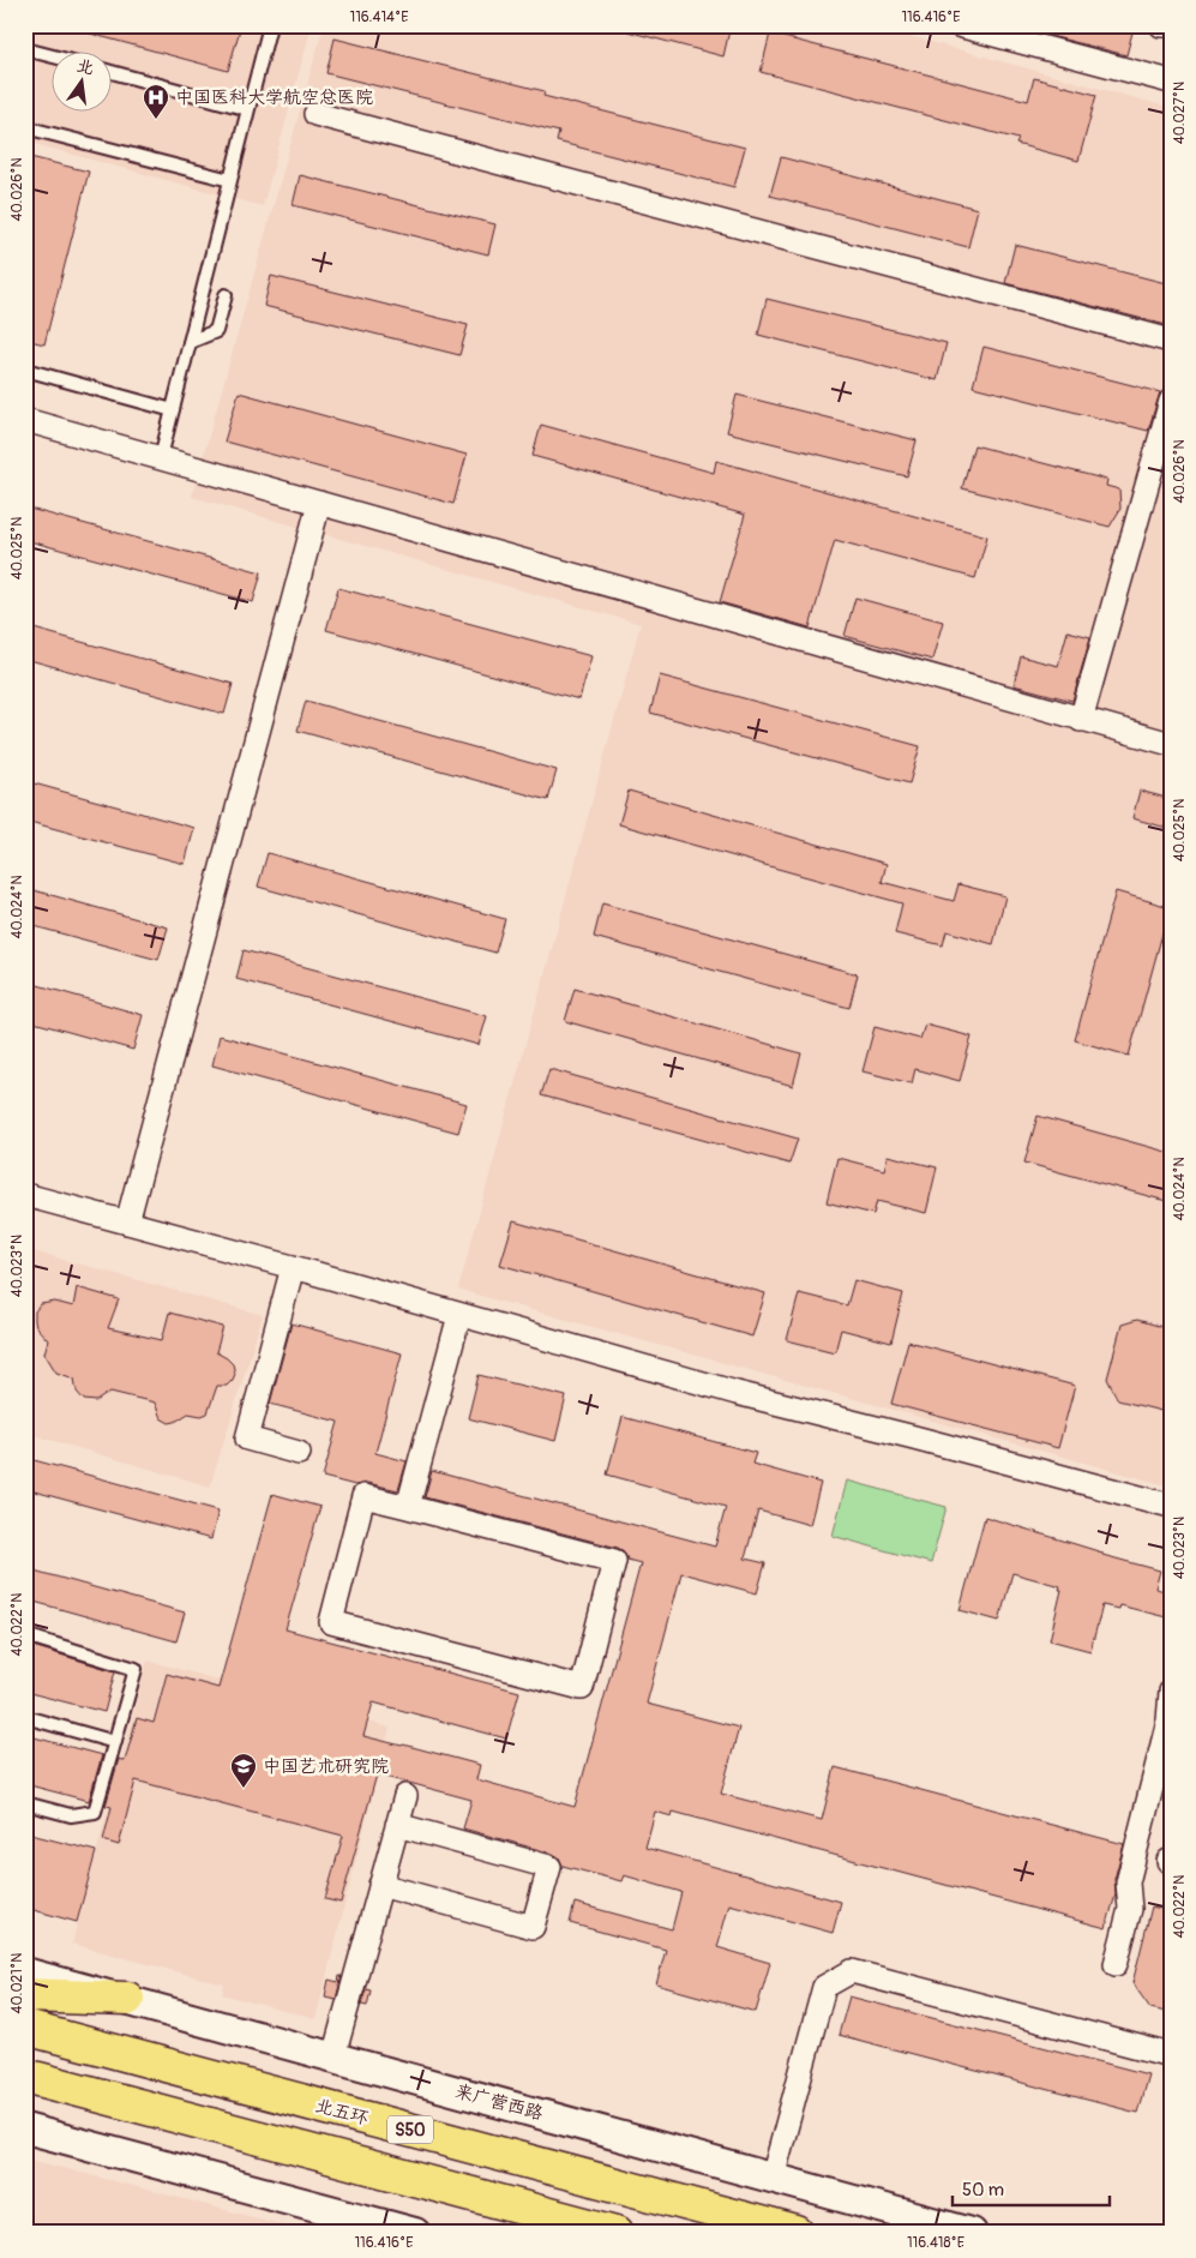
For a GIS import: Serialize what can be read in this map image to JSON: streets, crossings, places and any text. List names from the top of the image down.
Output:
{
  "streets": {
    "highway": ["北五环", "S50"],
    "street": ["来广营西路"]
  },
  "places": {
    "hospital": ["中国医科大学航空总医院"],
    "school or university": ["中国艺术研究院"]
  },
  "scale_bar": "50 m",
  "north": "top",
  "coordinates": [
    "116.414°E",
    "116.416°E",
    "40.027°N",
    "40.026°N",
    "40.025°N",
    "40.024°N",
    "40.023°N",
    "40.022°N",
    "40.021°N",
    "116.418°E"
  ]
}
